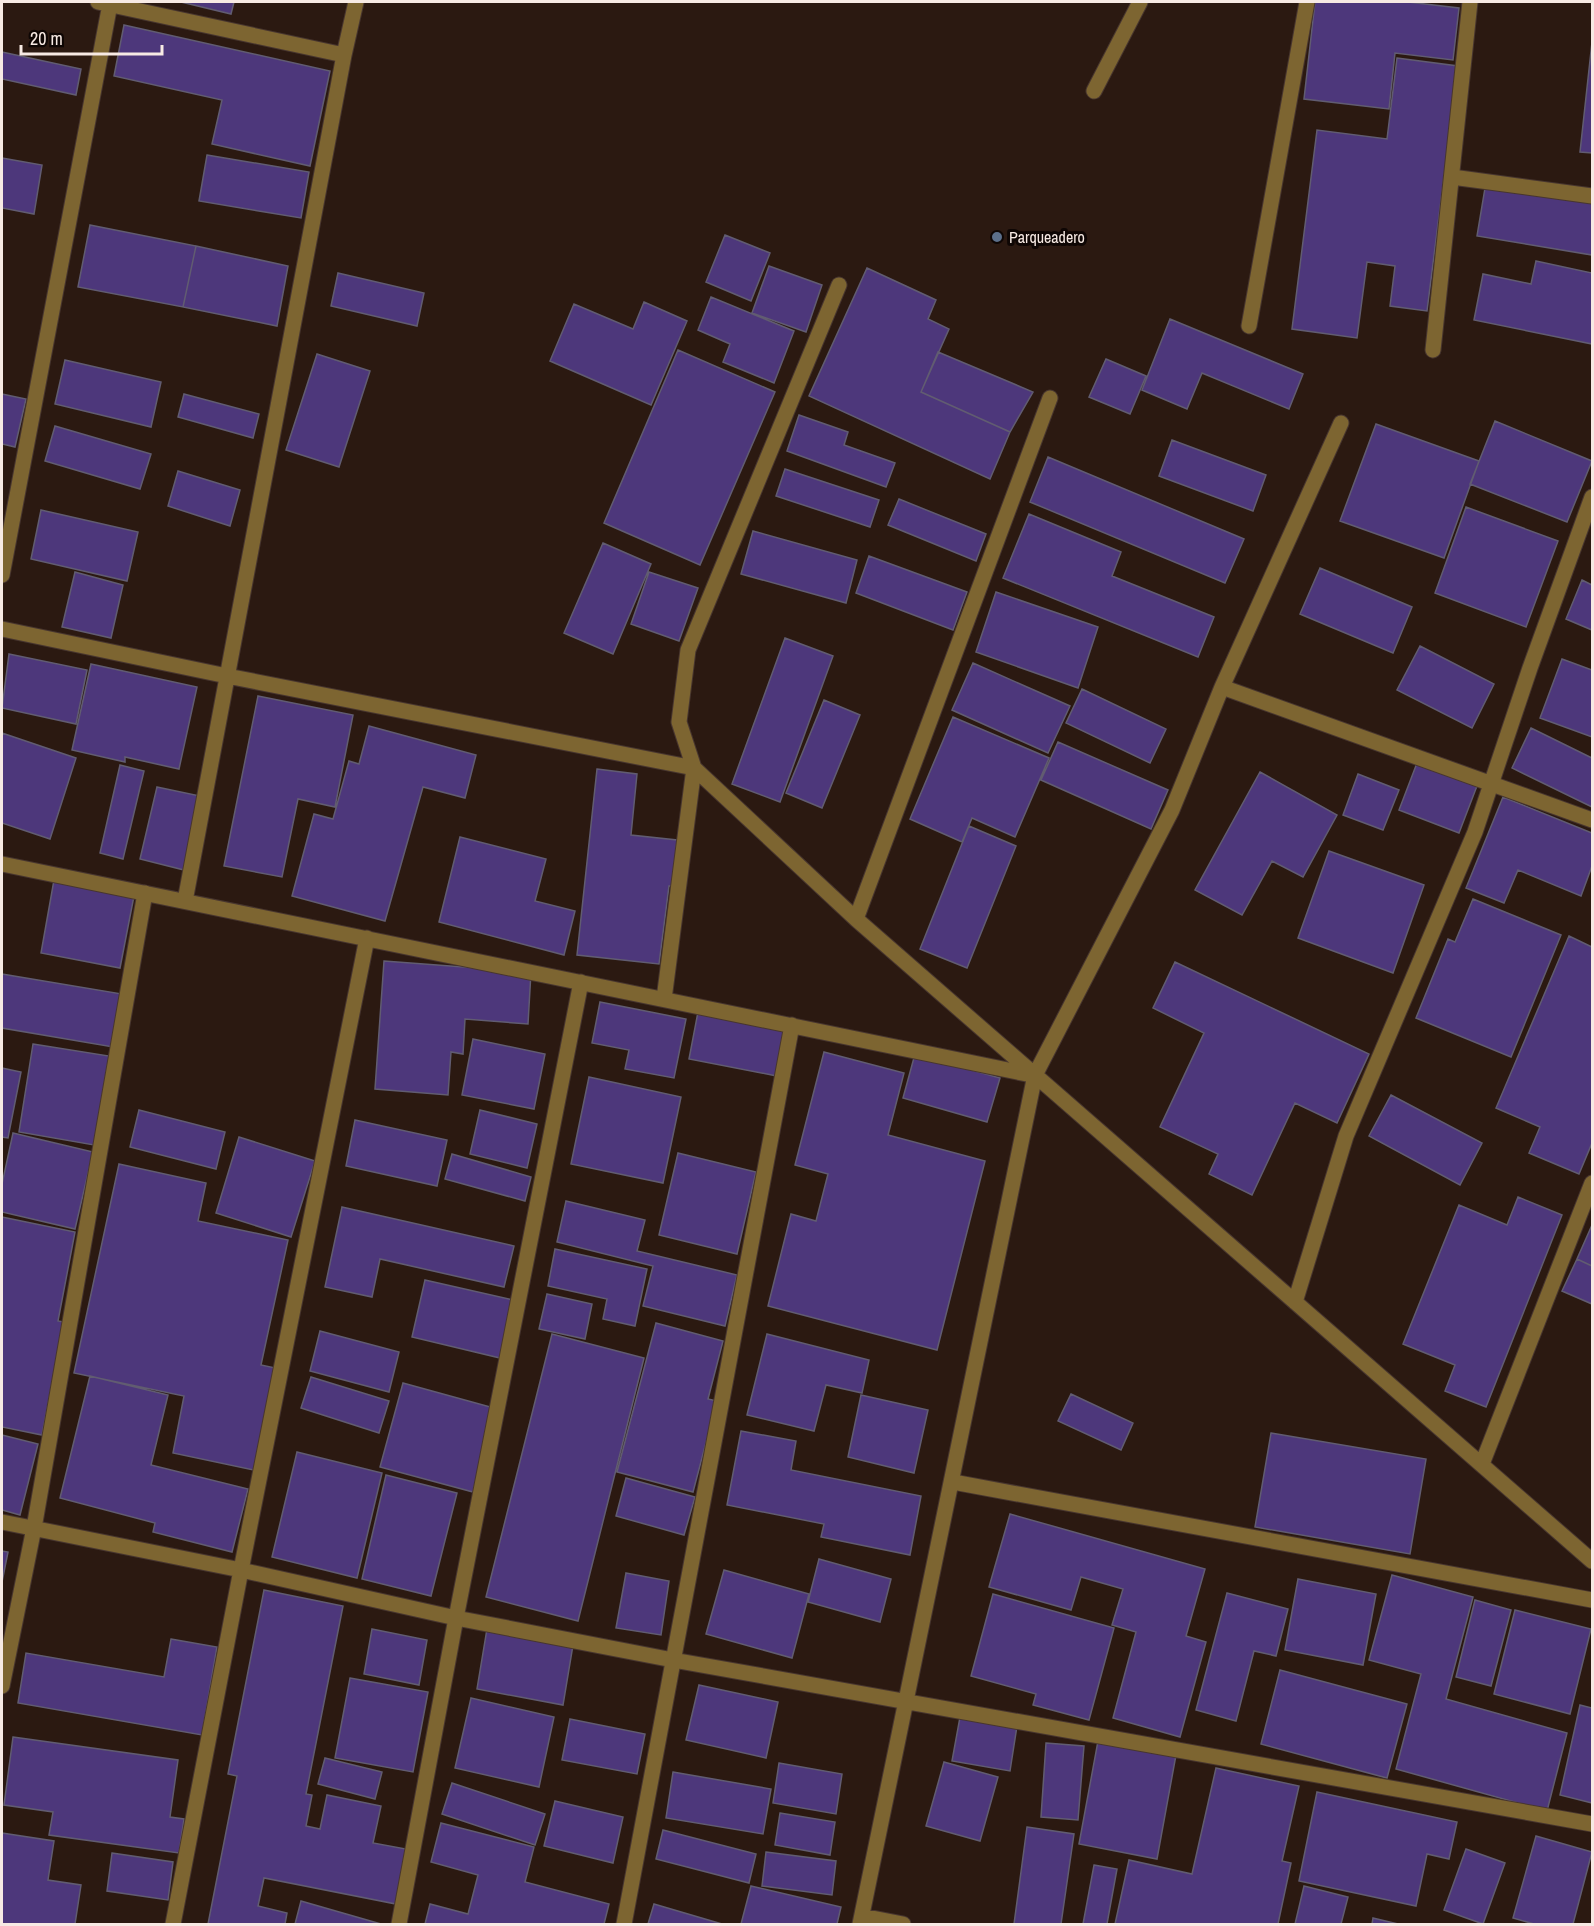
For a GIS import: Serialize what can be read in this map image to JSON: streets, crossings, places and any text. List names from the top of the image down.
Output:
{
  "places": ["Parqueadero"],
  "scale_bar": "20 m"
}
